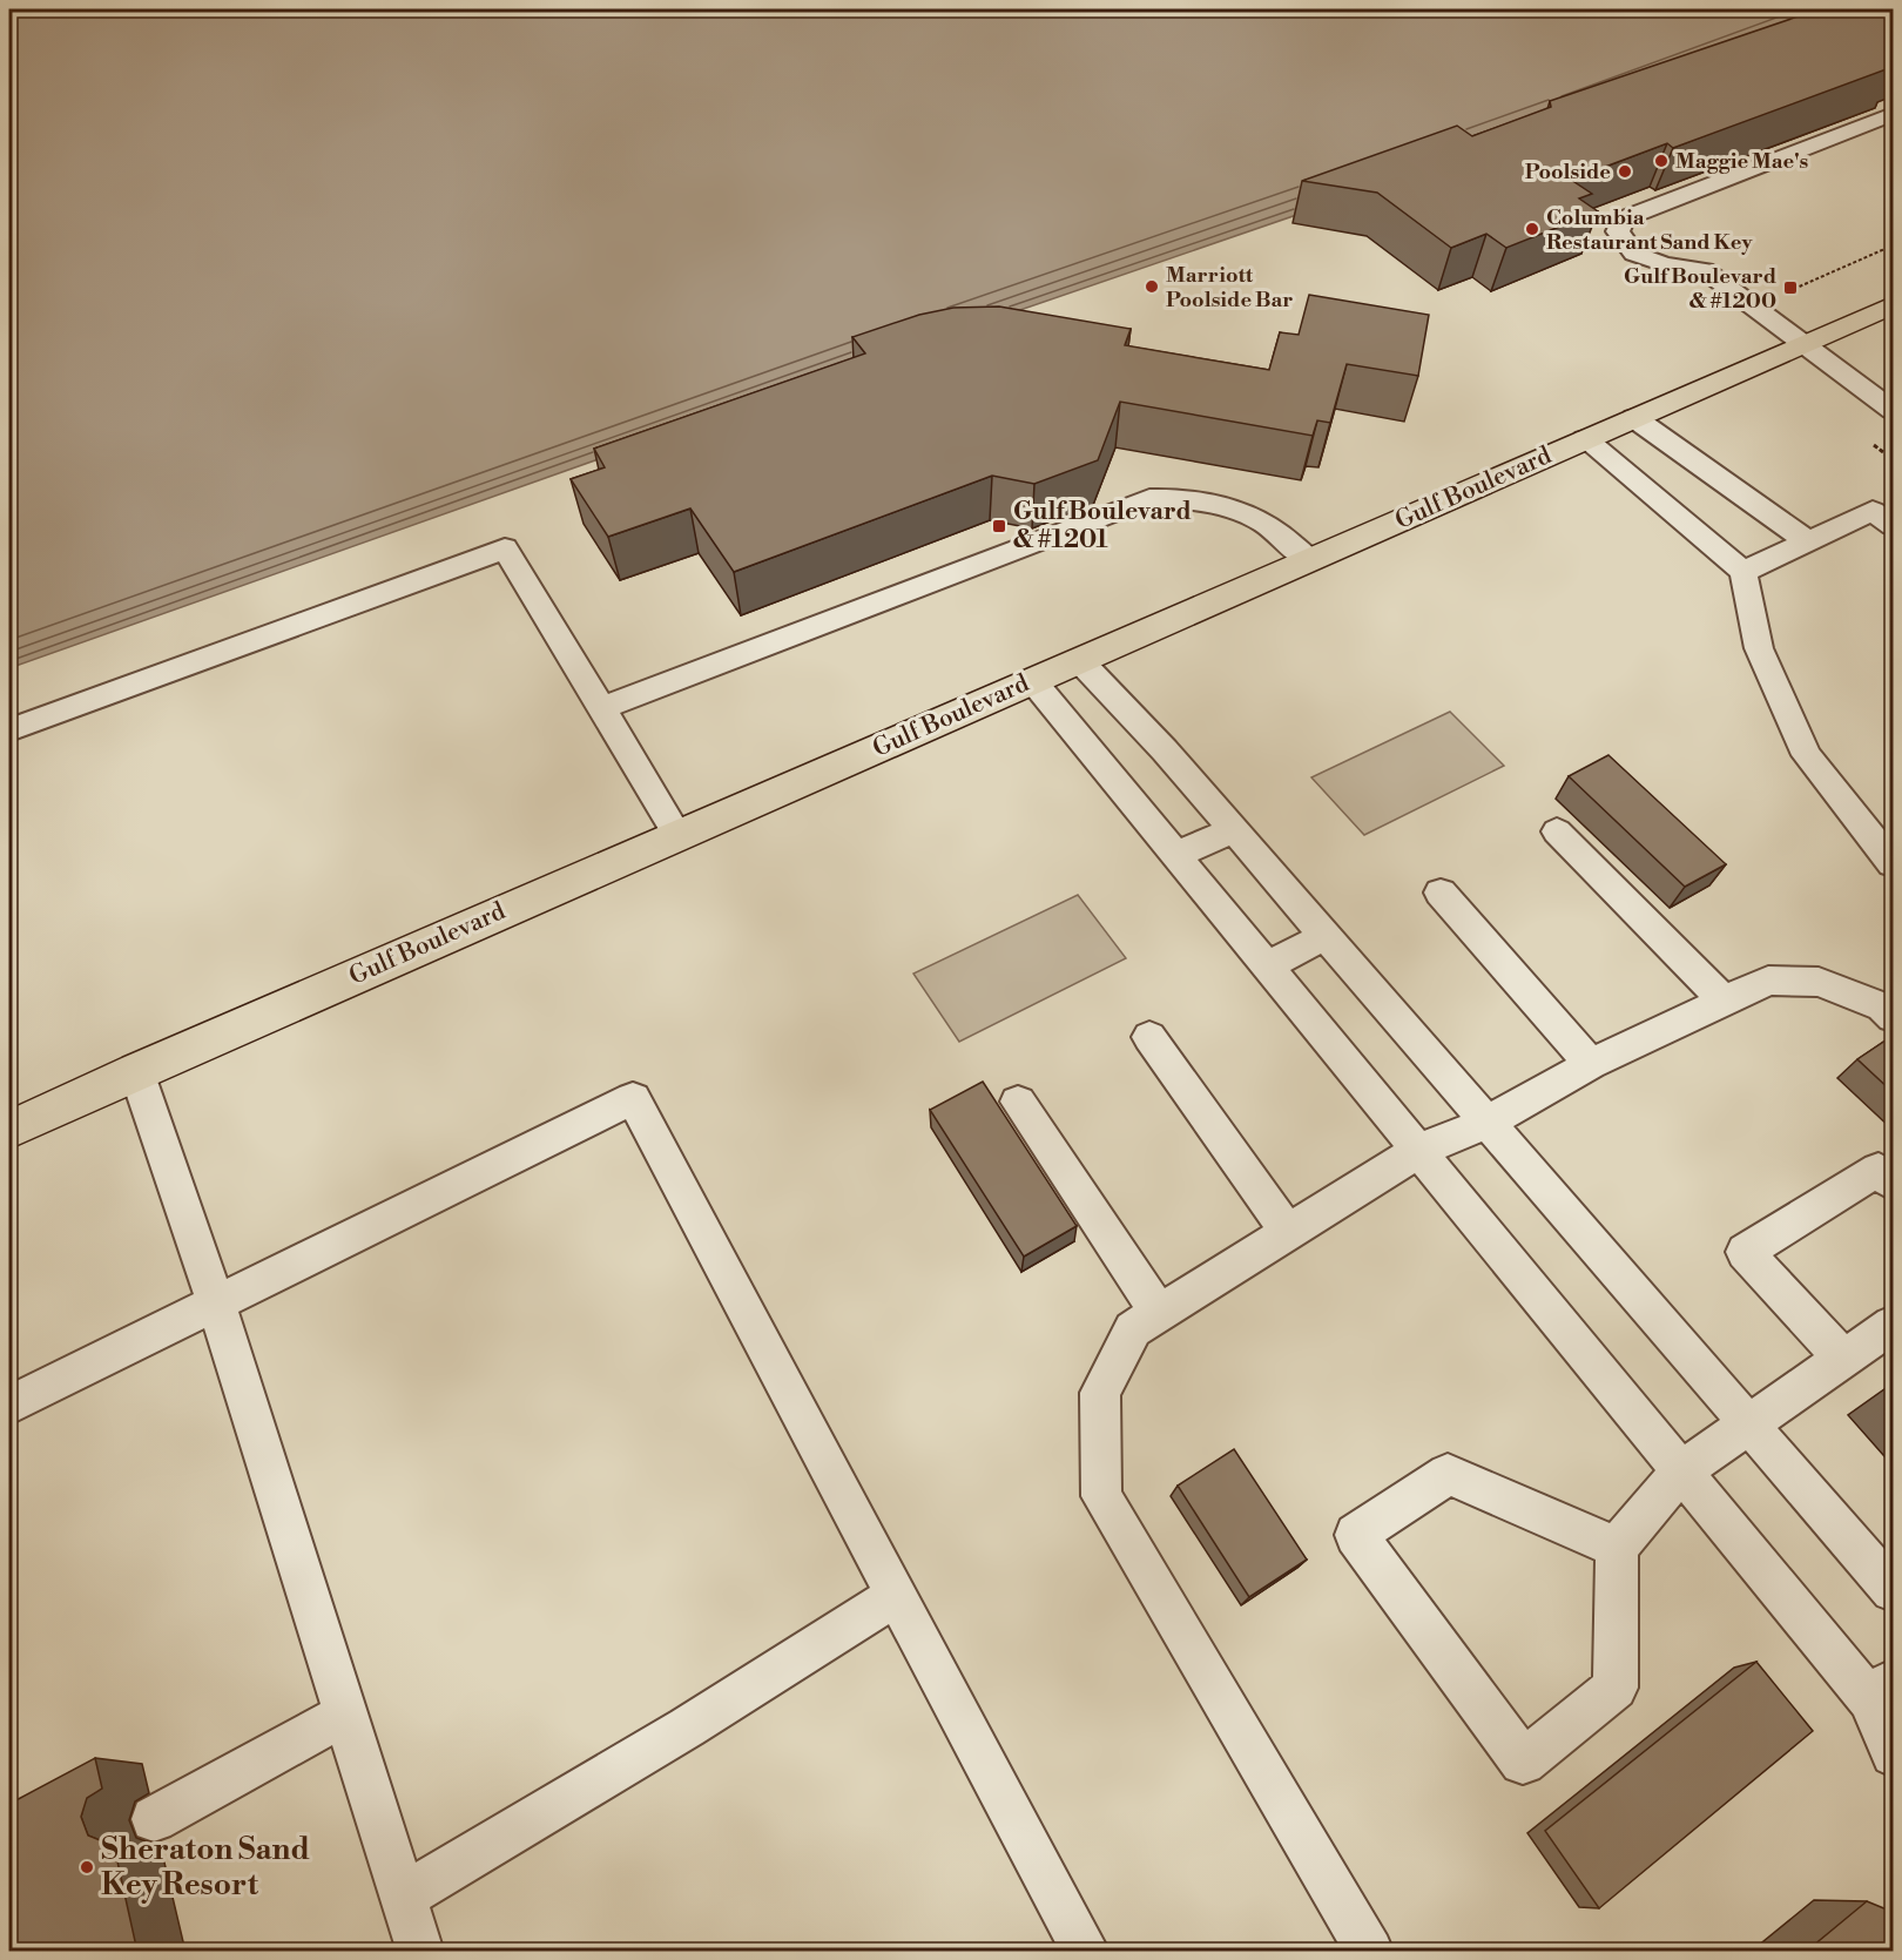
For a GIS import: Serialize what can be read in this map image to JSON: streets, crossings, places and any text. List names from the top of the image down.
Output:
{
  "streets": {
    "main road": ["Gulf Boulevard"]
  },
  "places": {
    "other": [
      "Maggie Mae's",
      "Poolside",
      "Columbia Restaurant Sand Key",
      "Marriott Poolside Bar",
      "Sheraton Sand Key Resort"
    ],
    "transit": ["Gulf Boulevard & #1200", "Gulf Boulevard & #1201"]
  }
}
